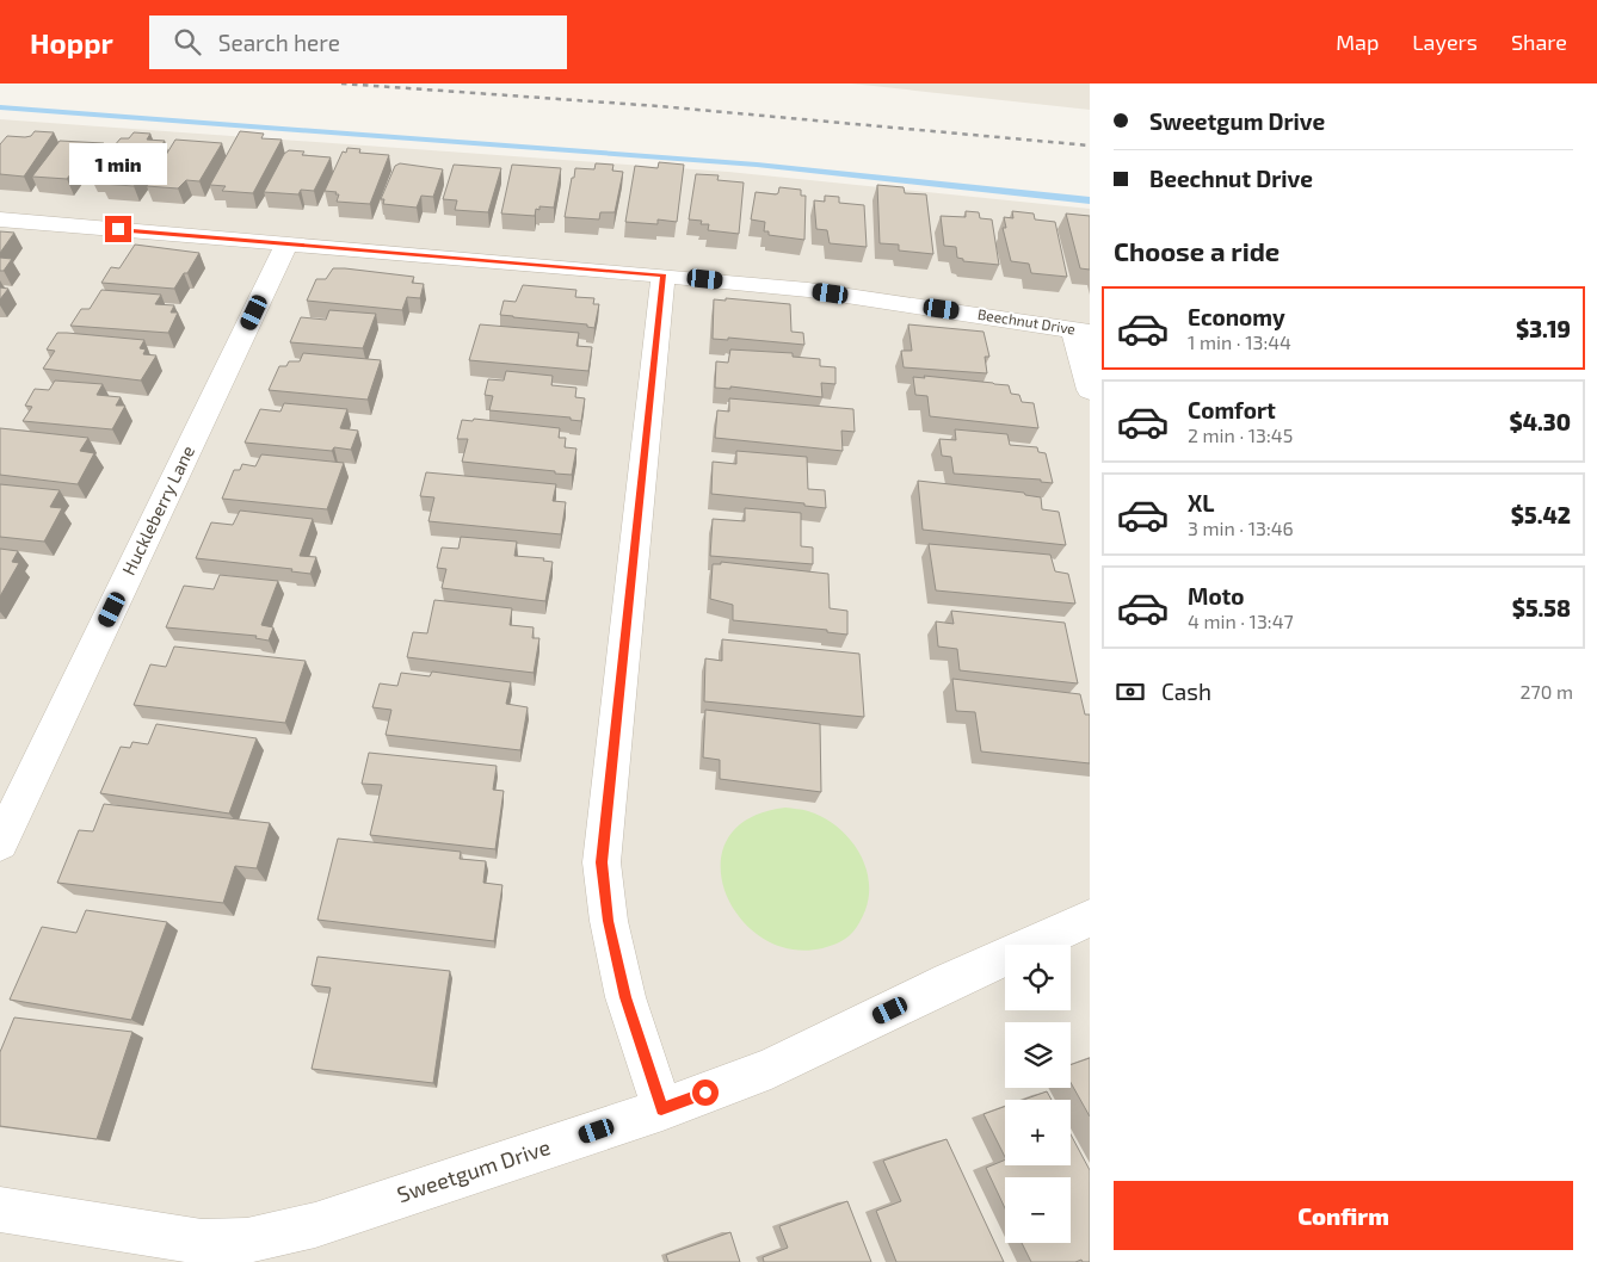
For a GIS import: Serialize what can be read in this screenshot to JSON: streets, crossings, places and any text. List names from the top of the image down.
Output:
{
  "streets": {
    "street": ["Beechnut Drive", "Huckleberry Lane", "Sweetgum Drive"]
  },
  "crossings": [
    ["Beechnut Drive", "Huckleberry Lane"]
  ],
  "page": {
    "header": "Hoppr",
    "search": "Search here",
    "nav": ["Map", "Layers", "Share"],
    "banner": ["Sweetgum Drive", "Beechnut Drive"],
    "bubble": "1 min",
    "heading": "Choose a ride",
    "list": [
      {
        "name": "Economy",
        "note": "1 min · 13:44",
        "value": "$3.19"
      },
      {
        "name": "Comfort",
        "note": "2 min · 13:45",
        "value": "$4.30"
      },
      {
        "name": "XL",
        "note": "3 min · 13:46",
        "value": "$5.42"
      },
      {
        "name": "Moto",
        "note": "4 min · 13:47",
        "value": "$5.58"
      }
    ],
    "pay": ["Cash", "270 m"],
    "map_buttons": ["+", "−"],
    "buttons": "Confirm"
  }
}
